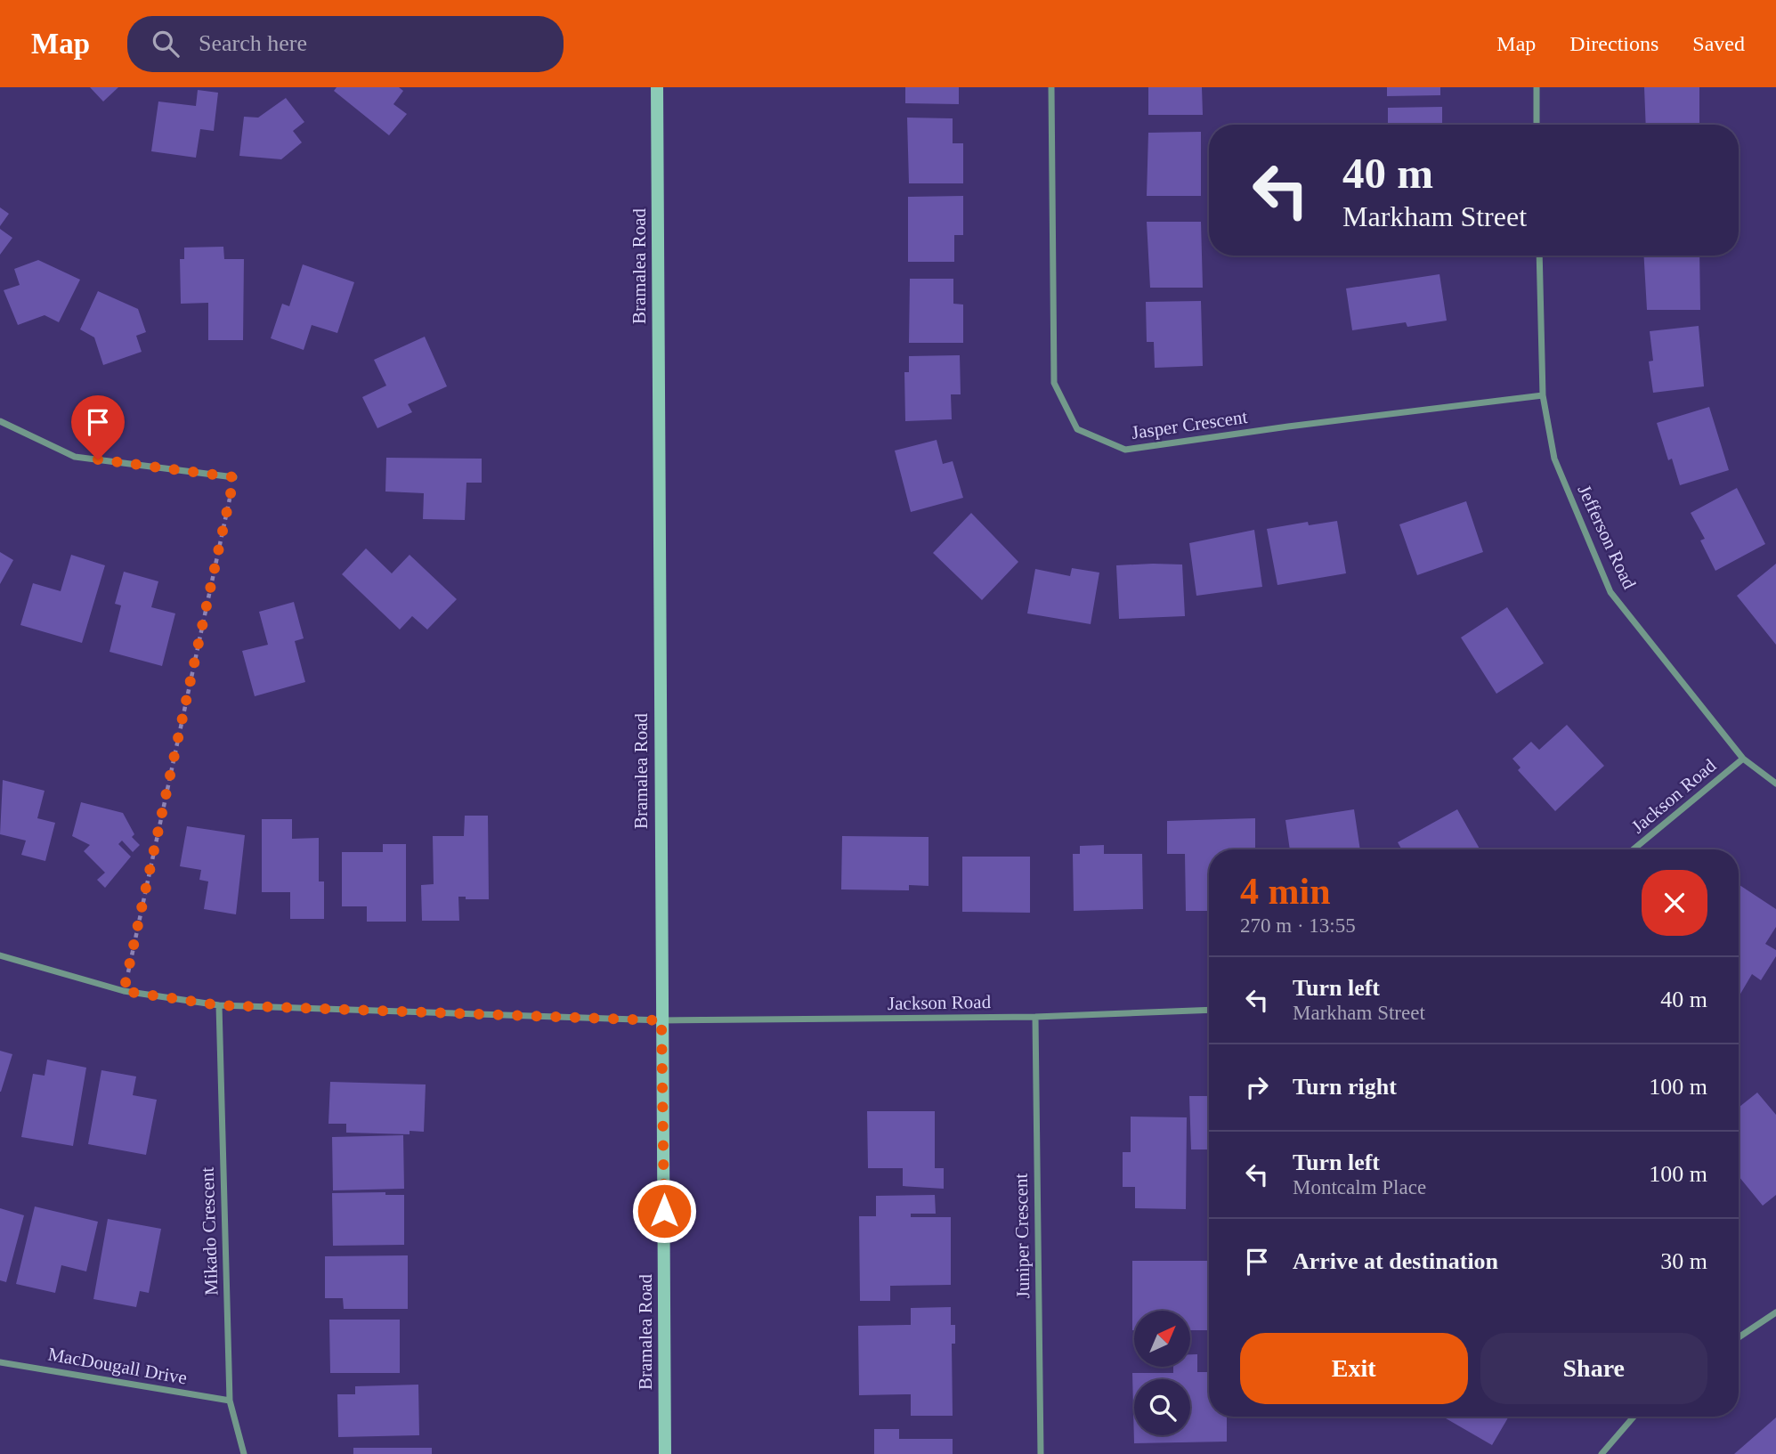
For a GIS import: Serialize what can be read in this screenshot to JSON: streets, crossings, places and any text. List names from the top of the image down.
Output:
{
  "streets": {
    "main road": ["Bramalea Road"],
    "street": [
      "Jasper Crescent",
      "Jefferson Road",
      "Jackson Road",
      "Mikado Crescent",
      "Juniper Crescent",
      "MacDougall Drive"
    ]
  },
  "crossings": [
    ["Bramalea Road", "Jackson Road"],
    ["Jasper Crescent", "Jefferson Road"],
    ["Jefferson Road", "Jackson Road"],
    ["Jackson Road", "Mikado Crescent"],
    ["Jackson Road", "Juniper Crescent"],
    ["Mikado Crescent", "MacDougall Drive"]
  ],
  "north": "top right",
  "page": {
    "header": "Map",
    "search": "Search here",
    "nav": ["Map", "Directions", "Saved"],
    "turn": ["40 m", "Markham Street"],
    "heading": ["4 min", "270 m · 13:55"],
    "list": [
      {
        "name": "Turn left",
        "note": "Markham Street",
        "value": "40 m"
      },
      {
        "name": "Turn right",
        "value": "100 m"
      },
      {
        "name": "Turn left",
        "note": "Montcalm Place",
        "value": "100 m"
      },
      {
        "name": "Arrive at destination",
        "value": "30 m"
      }
    ],
    "buttons": ["Exit", "Share"]
  }
}
